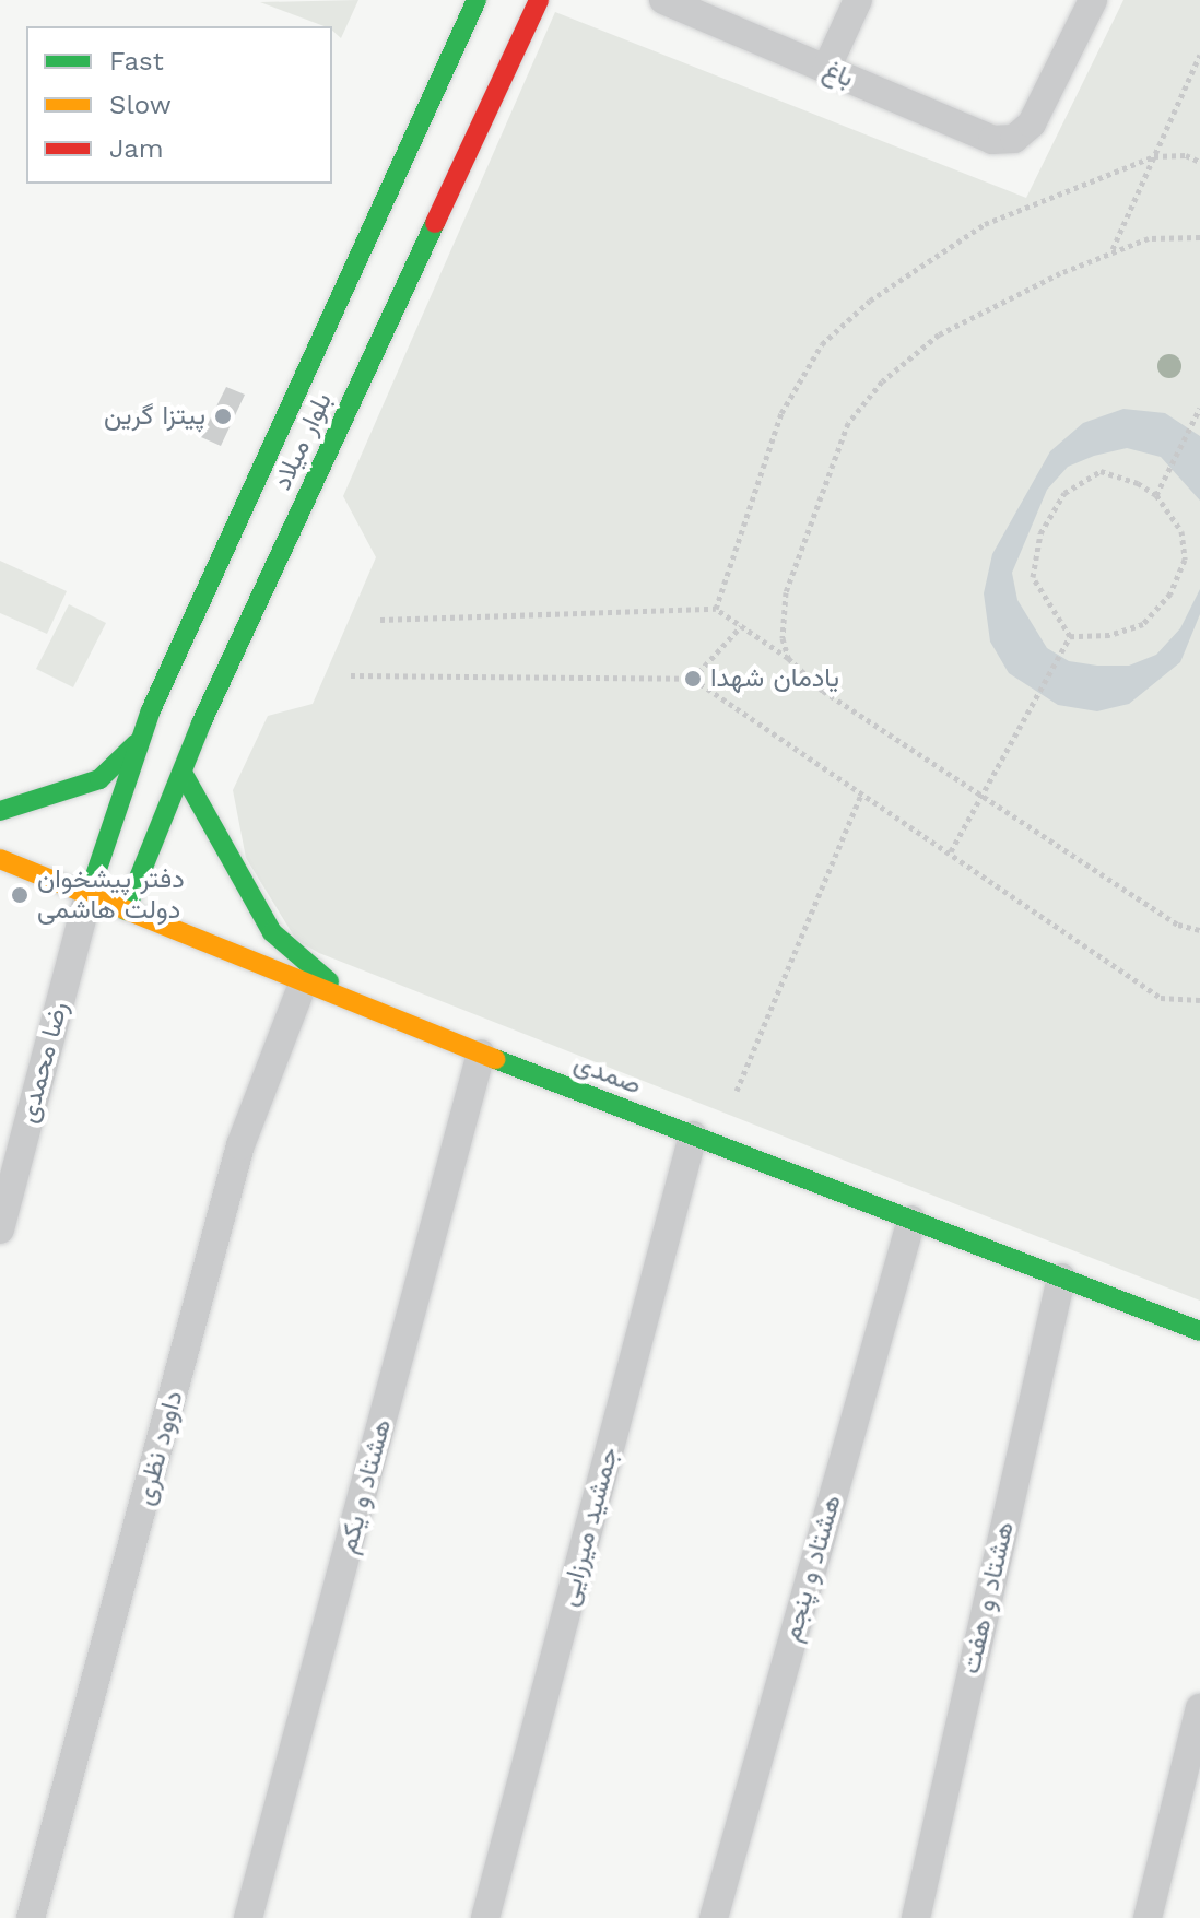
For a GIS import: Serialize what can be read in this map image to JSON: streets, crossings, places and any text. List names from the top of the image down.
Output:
{
  "streets": {
    "main road": ["بلوار میلاد", "صمدی"],
    "street": [
      "باغ",
      "رضا محمدی",
      "داوود نظری",
      "هشتاد و یکم",
      "جمشید میرزایی",
      "هشتاد و پنجم",
      "هشتاد و هفت"
    ]
  },
  "crossings": [
    ["بلوار میلاد", "رضا محمدی"],
    ["بلوار میلاد", "صمدی"],
    ["رضا محمدی", "صمدی"],
    ["صمدی", "داوود نظری"],
    ["صمدی", "هشتاد و یکم"],
    ["صمدی", "جمشید میرزایی"],
    ["صمدی", "هشتاد و پنجم"],
    ["صمدی", "هشتاد و هفت"]
  ],
  "places": ["پیتزا گرین", "یادمان شهدا", "دفتر پیشخوان دولت هاشمی"],
  "legend": ["Fast", "Slow", "Jam"]
}
